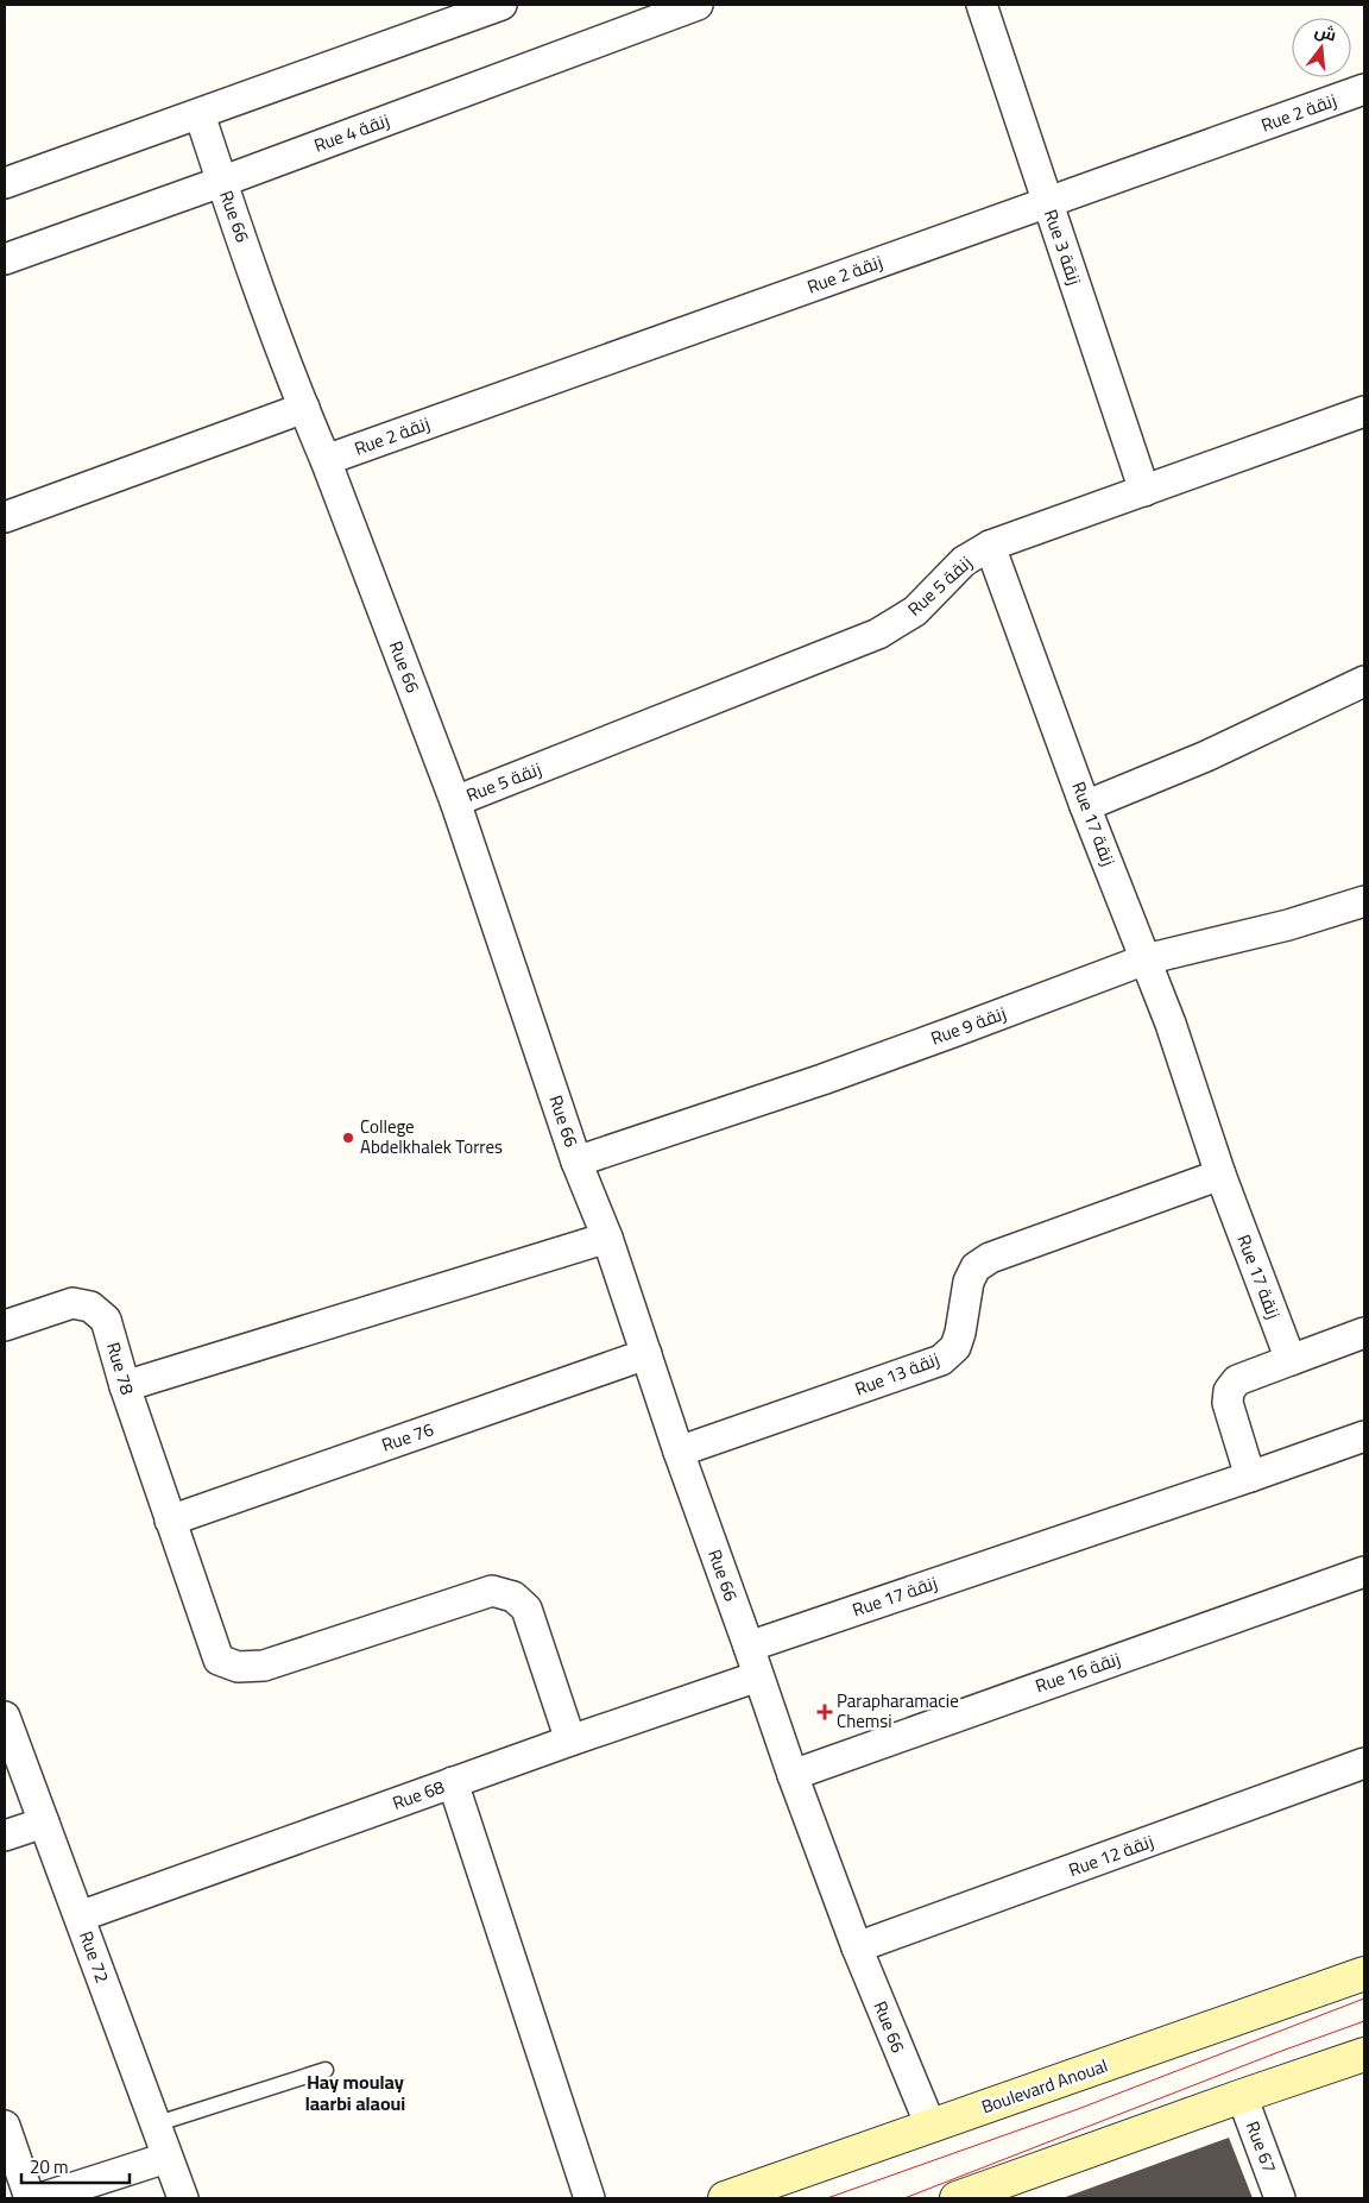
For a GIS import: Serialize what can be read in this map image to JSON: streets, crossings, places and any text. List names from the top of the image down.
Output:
{
  "streets": {
    "street": [
      "Rue 2 زنقة",
      "Rue 4 زنقة",
      "Rue 66",
      "Rue 3 زنقة",
      "Rue 5 زنقة",
      "Rue 17 زنقة",
      "Rue 9 زنقة",
      "Rue 78",
      "Rue 13 زنقة",
      "Rue 76",
      "Rue 16 زنقة",
      "Rue 68",
      "Rue 12 زنقة",
      "Rue 72",
      "Boulevard Anoual",
      "Rue 67"
    ]
  },
  "crossings": [
    ["Rue 2 زنقة", "Rue 66"],
    ["Rue 2 زنقة", "Rue 3 زنقة"],
    ["Rue 4 زنقة", "Rue 66"],
    ["Rue 66", "Rue 5 زنقة"],
    ["Rue 66", "Rue 17 زنقة"],
    ["Rue 66", "Rue 9 زنقة"],
    ["Rue 66", "Rue 13 زنقة"],
    ["Rue 66", "Rue 76"],
    ["Rue 66", "Rue 16 زنقة"],
    ["Rue 66", "Rue 68"],
    ["Rue 66", "Rue 12 زنقة"],
    ["Rue 66", "Boulevard Anoual"],
    ["Rue 3 زنقة", "Rue 5 زنقة"],
    ["Rue 5 زنقة", "Rue 17 زنقة"],
    ["Rue 17 زنقة", "Rue 9 زنقة"],
    ["Rue 17 زنقة", "Rue 13 زنقة"],
    ["Rue 78", "Rue 76"],
    ["Rue 78", "Rue 68"],
    ["Rue 68", "Rue 72"]
  ],
  "districts": ["Hay moulay laarbi alaoui"],
  "places": {
    "other": ["College Abdelkhalek Torres"],
    "health": ["Parapharamacie Chemsi"]
  },
  "scale_bar": "20 m",
  "north": "top"
}
